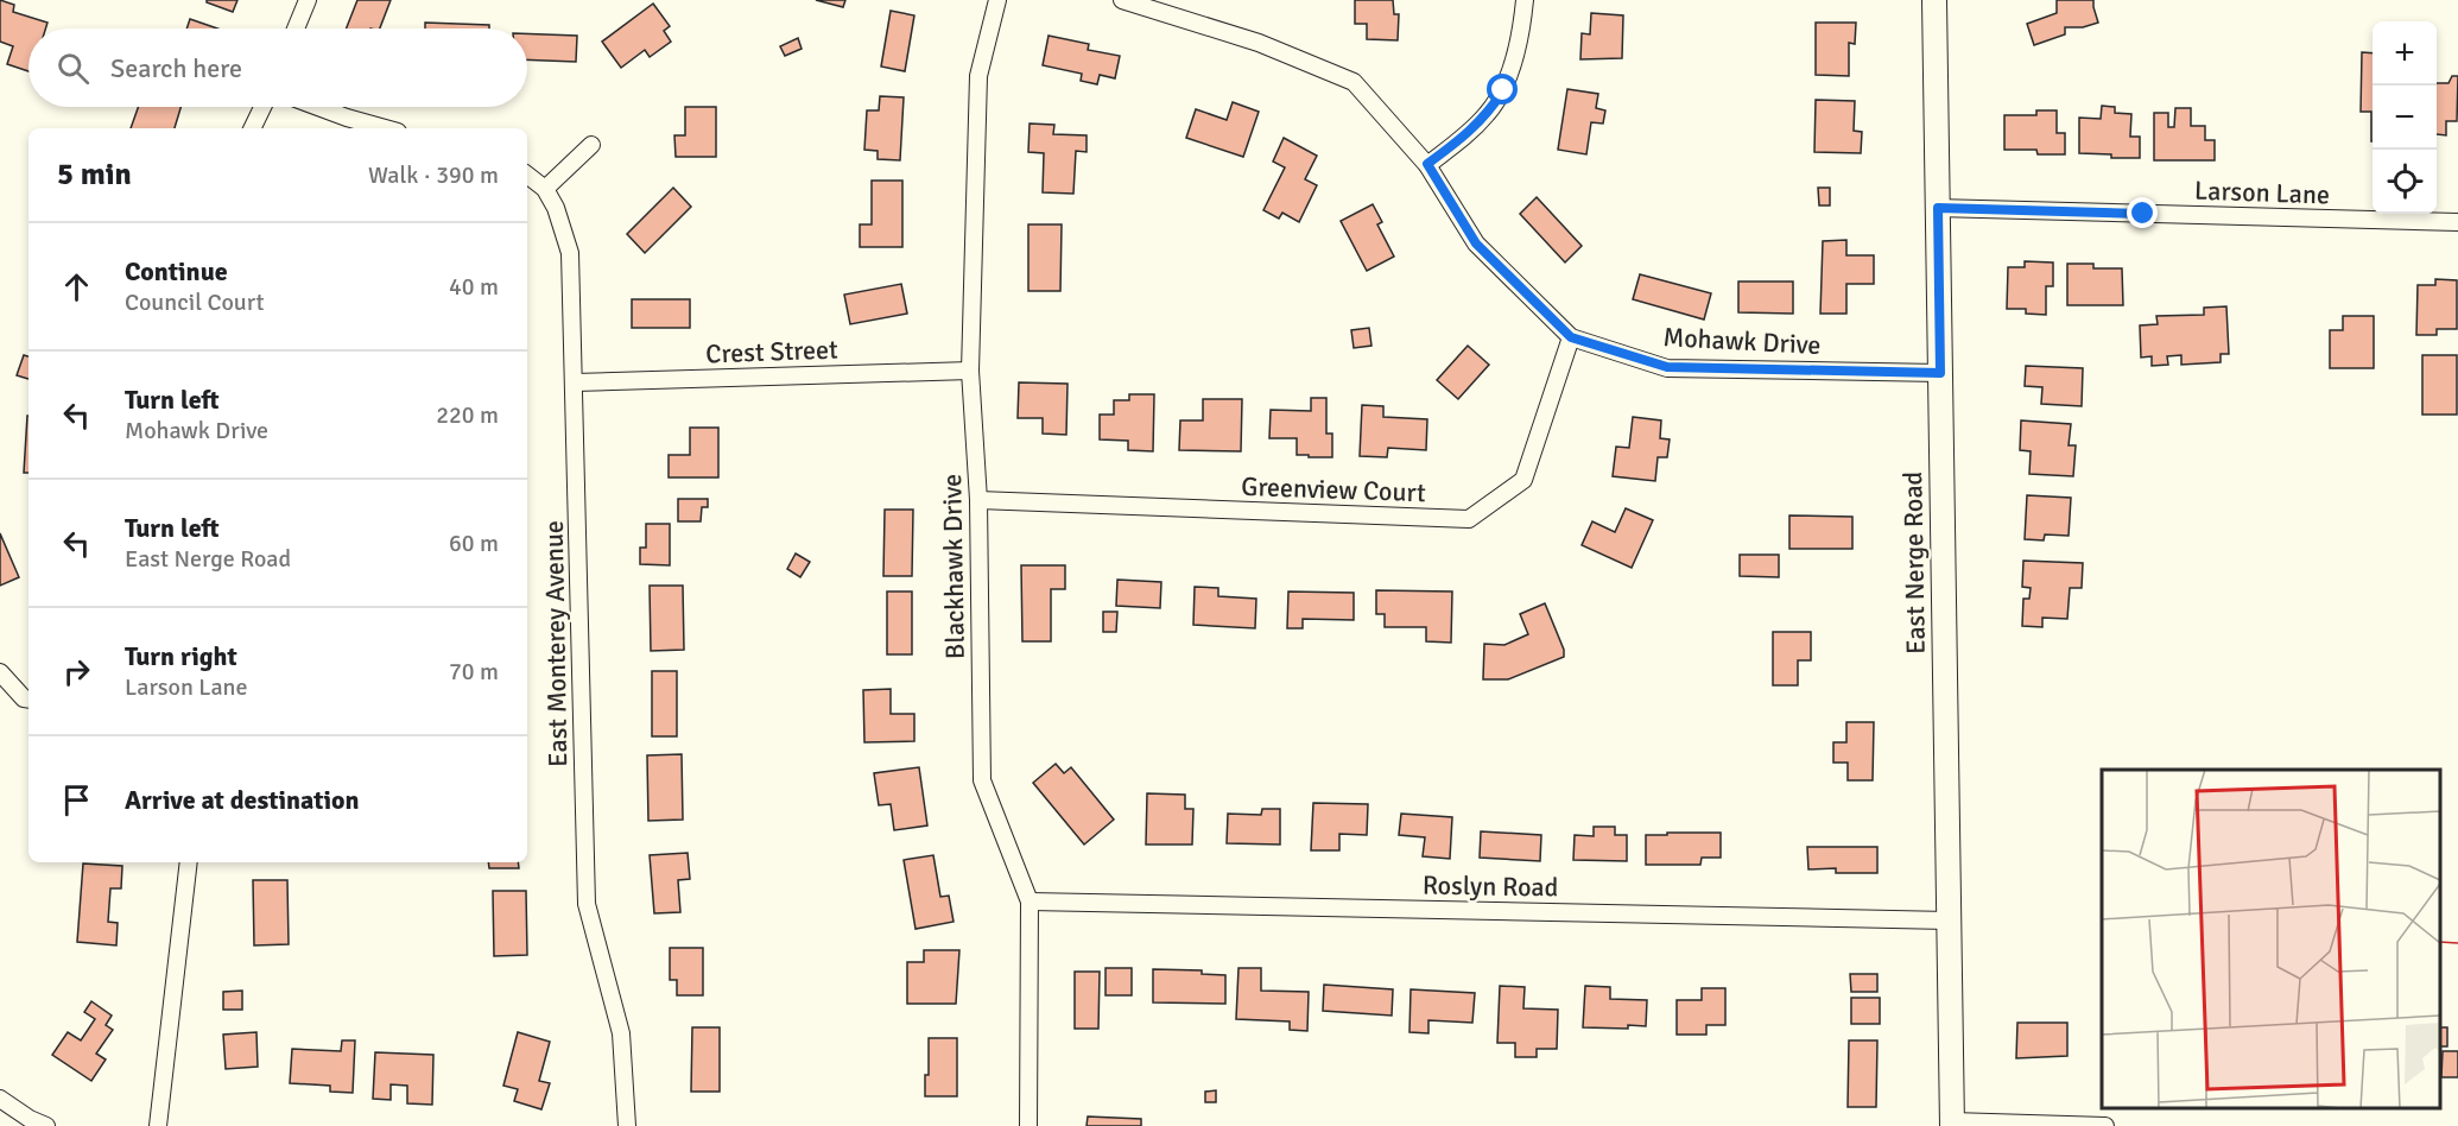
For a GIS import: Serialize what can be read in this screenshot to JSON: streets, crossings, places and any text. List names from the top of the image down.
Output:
{
  "streets": {
    "main road": ["East Nerge Road"],
    "street": [
      "Larson Lane",
      "Mohawk Drive",
      "Crest Street",
      "Greenview Court",
      "Blackhawk Drive",
      "East Monterey Avenue",
      "Roslyn Road"
    ]
  },
  "crossings": [
    ["Larson Lane", "East Nerge Road"],
    ["Mohawk Drive", "Greenview Court"],
    ["Mohawk Drive", "East Nerge Road"],
    ["Crest Street", "Blackhawk Drive"],
    ["Crest Street", "East Monterey Avenue"],
    ["Greenview Court", "Blackhawk Drive"],
    ["East Nerge Road", "Roslyn Road"],
    ["Blackhawk Drive", "Roslyn Road"]
  ],
  "page": {
    "map_buttons": ["+", "−"],
    "search": "Search here",
    "heading": ["5 min", "Walk · 390 m"],
    "list": [
      ["Continue", "Council Court", "40 m"],
      ["Turn left", "Mohawk Drive", "220 m"],
      ["Turn left", "East Nerge Road", "60 m"],
      ["Turn right", "Larson Lane", "70 m"],
      "Arrive at destination"
    ]
  }
}
